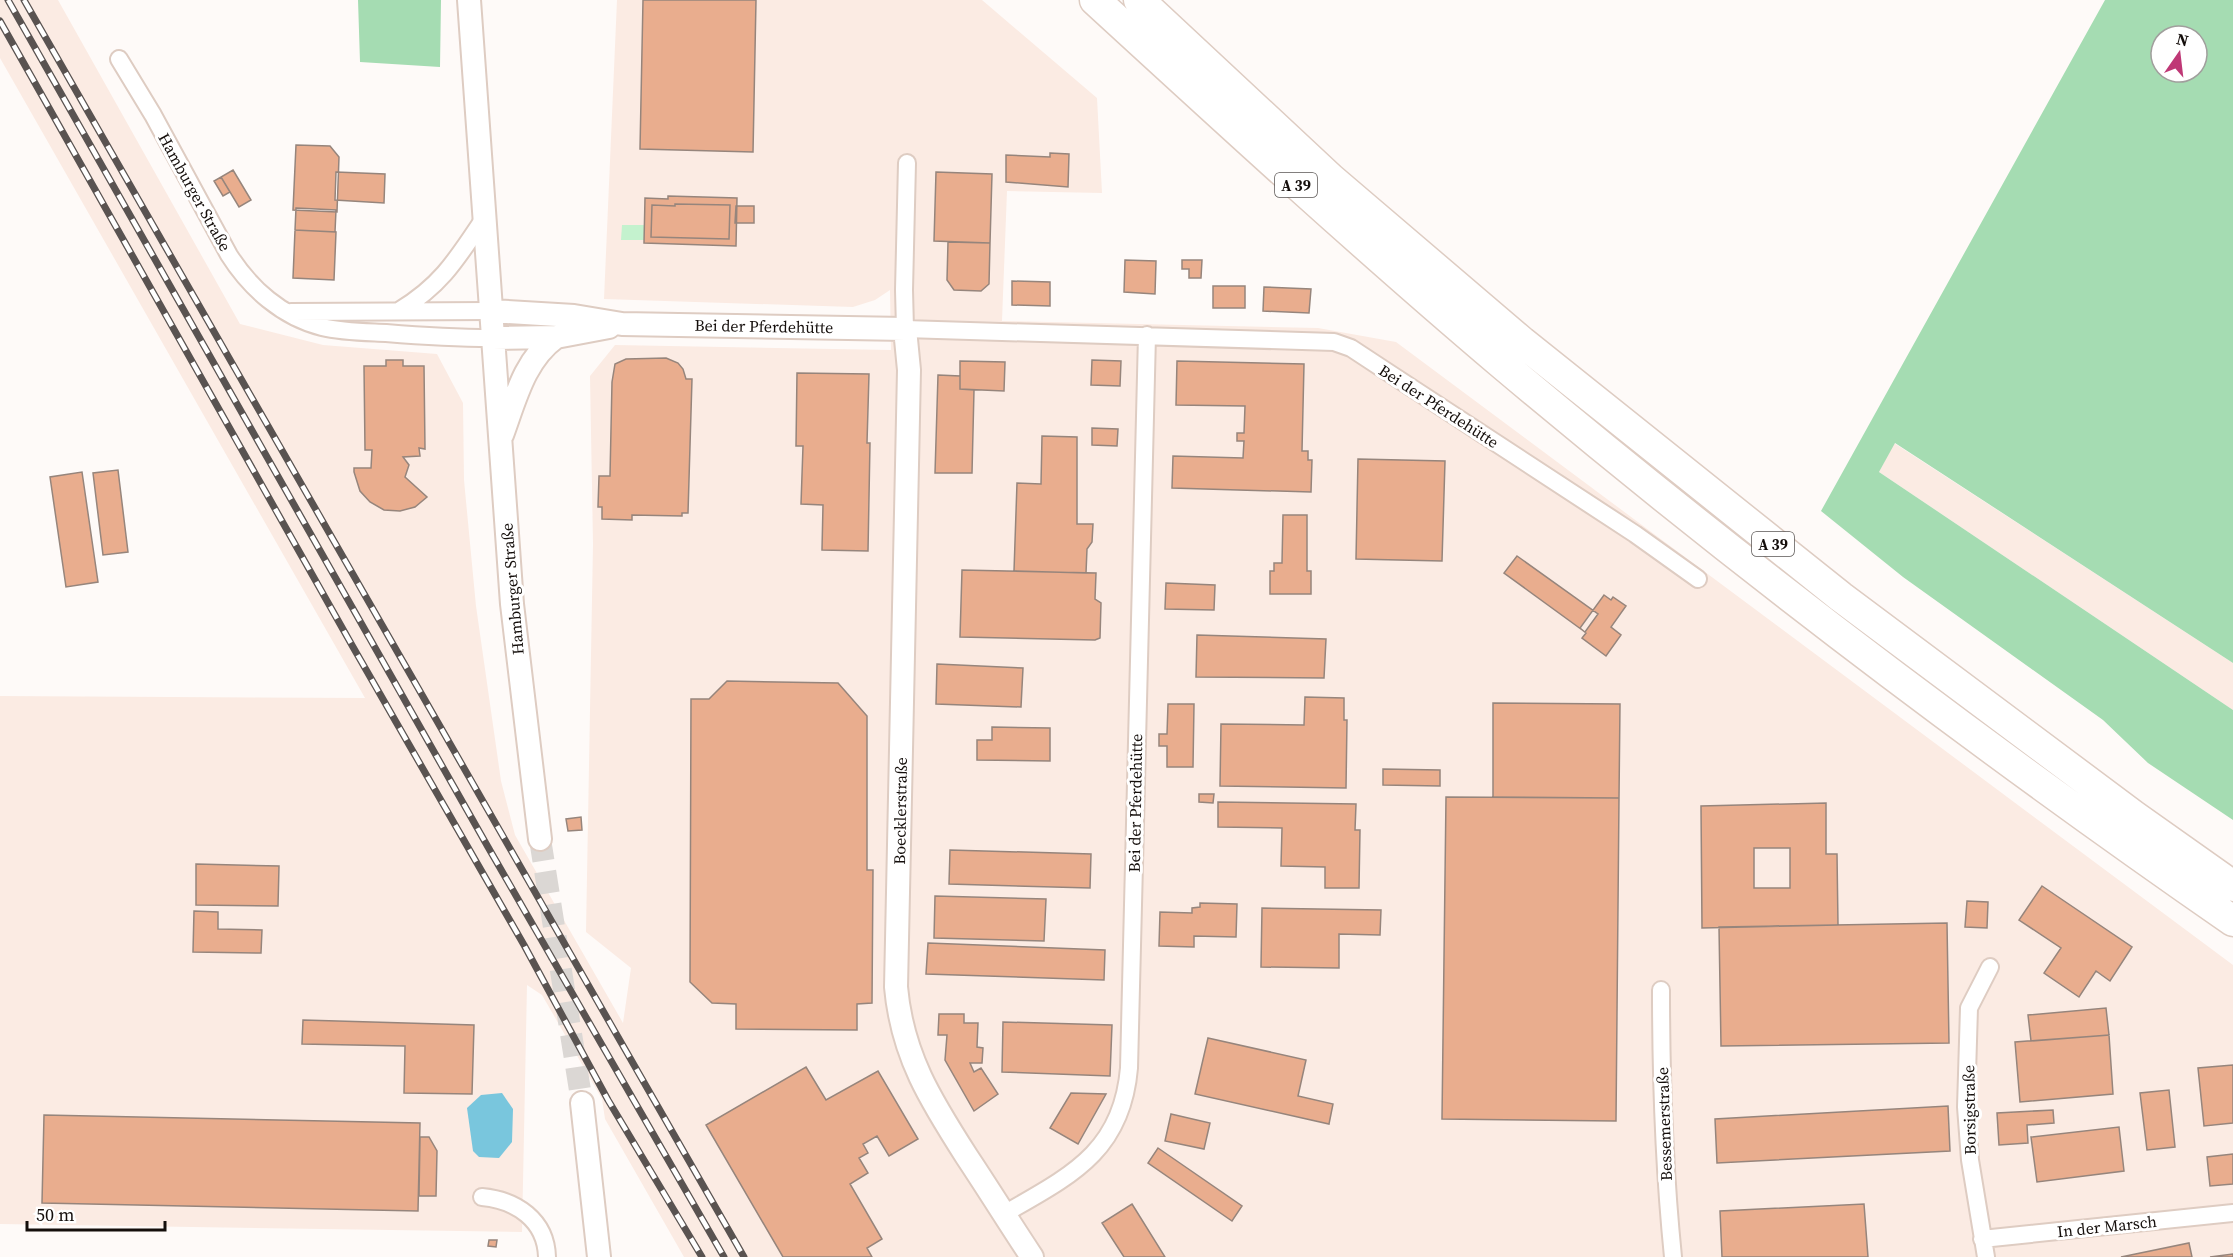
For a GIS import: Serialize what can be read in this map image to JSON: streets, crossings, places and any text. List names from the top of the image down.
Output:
{
  "streets": {
    "highway": ["A 39"],
    "street": [
      "Hamburger Straße",
      "Bei der Pferdehütte",
      "Boecklerstraße",
      "Borsigstraße",
      "Bessemerstraße",
      "In der Marsch"
    ]
  },
  "crossings": [
    ["Hamburger Straße", "Bei der Pferdehütte"],
    ["Bei der Pferdehütte", "Boecklerstraße"],
    ["Borsigstraße", "In der Marsch"]
  ],
  "scale_bar": "50 m",
  "north": "top"
}
